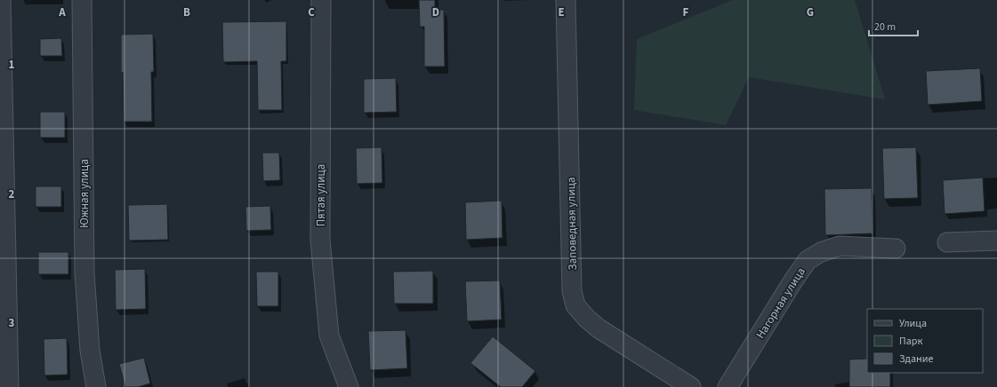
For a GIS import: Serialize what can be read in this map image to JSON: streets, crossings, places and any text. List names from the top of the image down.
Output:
{
  "streets": {
    "street": [
      "Южная улица",
      "Пятая улица",
      "Заповедная улица",
      "Нагорная улица"
    ]
  },
  "legend": ["Улица", "Парк", "Здание"],
  "scale_bar": "20 m",
  "grid": {
    "columns": [
      "A",
      "B",
      "C",
      "D",
      "E",
      "F",
      "G"
    ],
    "rows": ["1", "2", "3"]
  }
}
